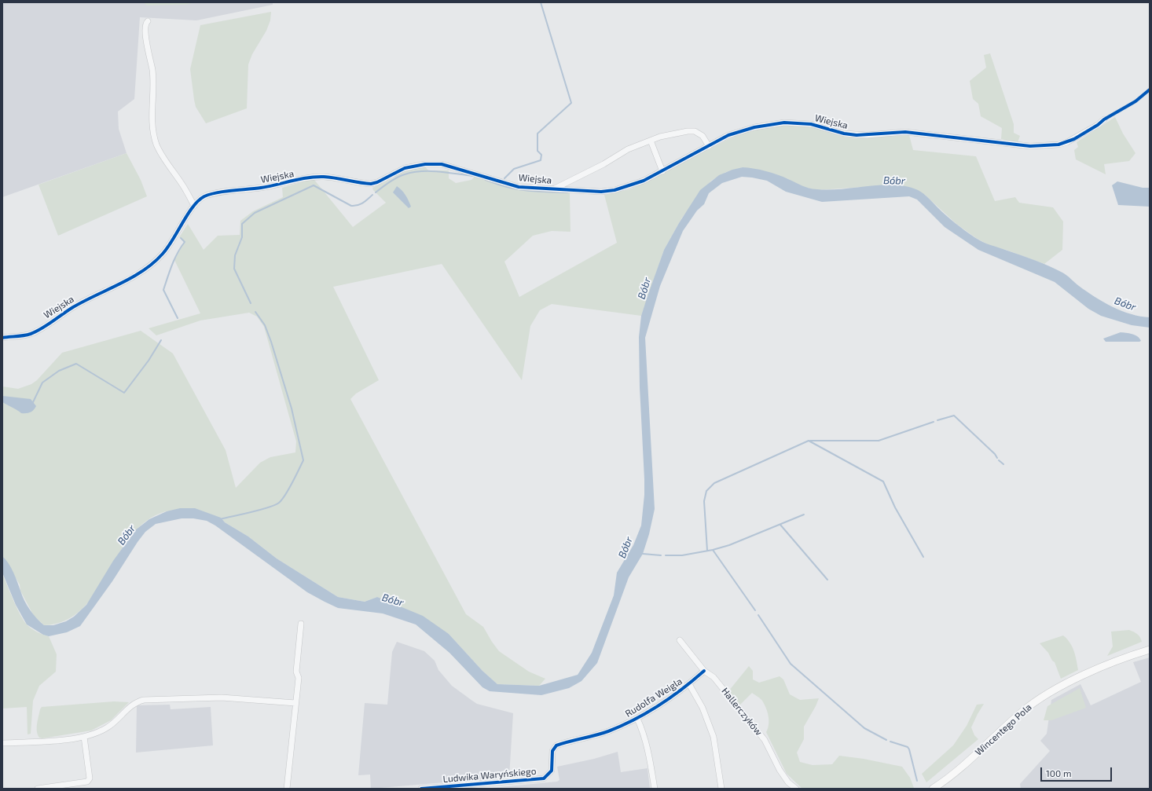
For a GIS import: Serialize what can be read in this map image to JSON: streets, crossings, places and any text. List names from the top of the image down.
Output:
{
  "streets": {
    "main road": ["Wincentego Pola"],
    "street": [
      "Wiejska",
      "Rudolfa Weigla",
      "Hallerczyków",
      "Ludwika Waryńskiego"
    ]
  },
  "crossings": [
    ["Rudolfa Weigla", "Hallerczyków"],
    ["Rudolfa Weigla", "Ludwika Waryńskiego"]
  ],
  "water": ["Bóbr"],
  "scale_bar": "100 m"
}
